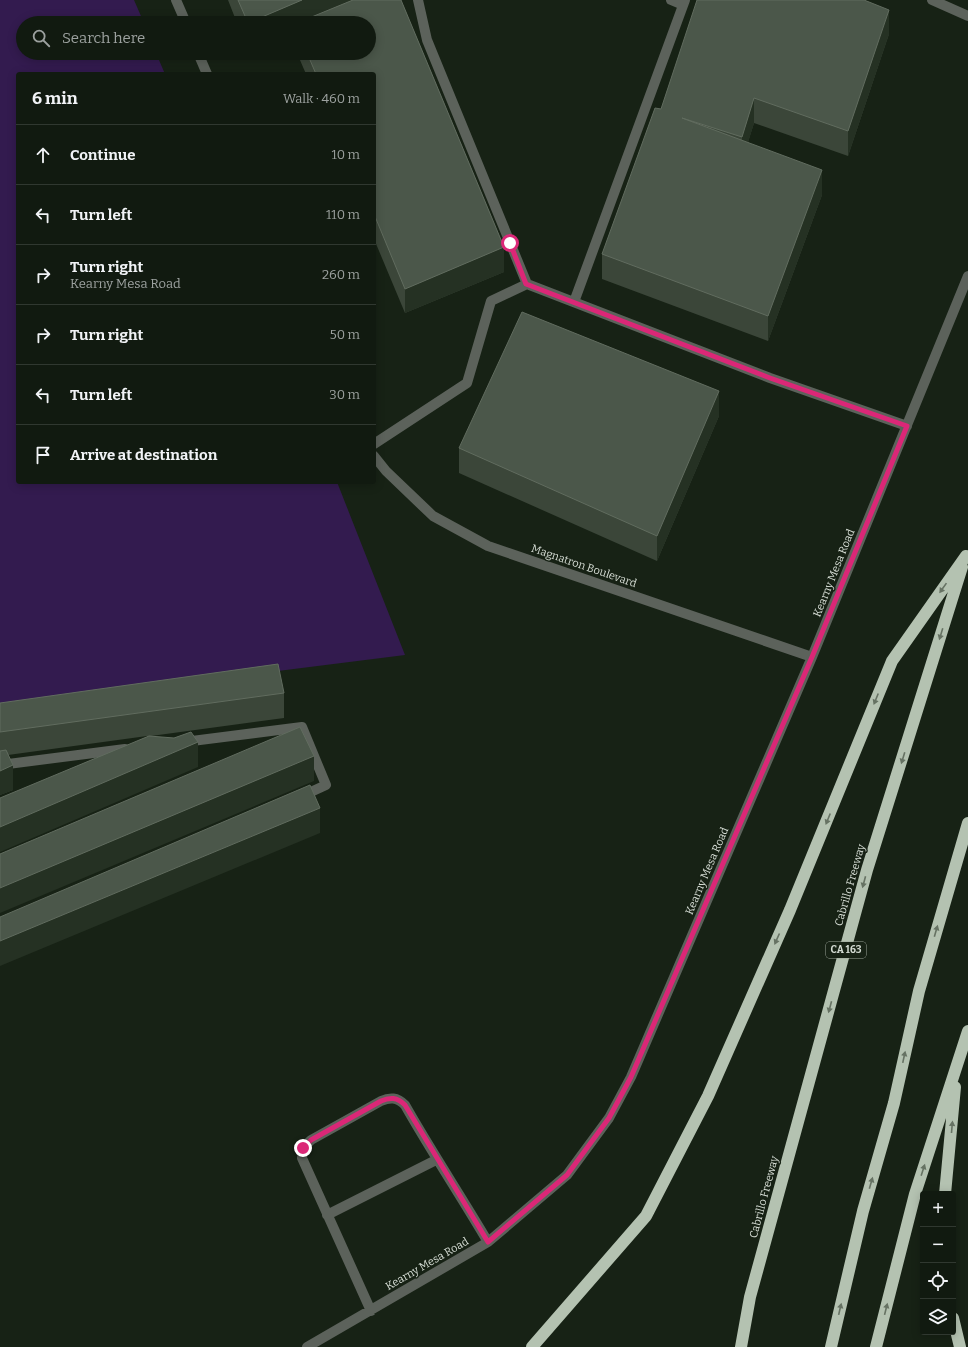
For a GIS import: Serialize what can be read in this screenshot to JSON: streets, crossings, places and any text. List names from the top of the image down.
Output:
{
  "streets": {
    "highway": ["Cabrillo Freeway", "CA 163"],
    "street": ["Magnatron Boulevard", "Kearny Mesa Road"]
  },
  "crossings": [
    ["Magnatron Boulevard", "Kearny Mesa Road"]
  ],
  "page": {
    "search": "Search here",
    "heading": ["6 min", "Walk · 460 m"],
    "list": [
      ["Continue", "10 m"],
      ["Turn left", "110 m"],
      ["Turn right", "Kearny Mesa Road", "260 m"],
      ["Turn right", "50 m"],
      ["Turn left", "30 m"],
      "Arrive at destination"
    ],
    "map_buttons": ["+", "−"]
  }
}
